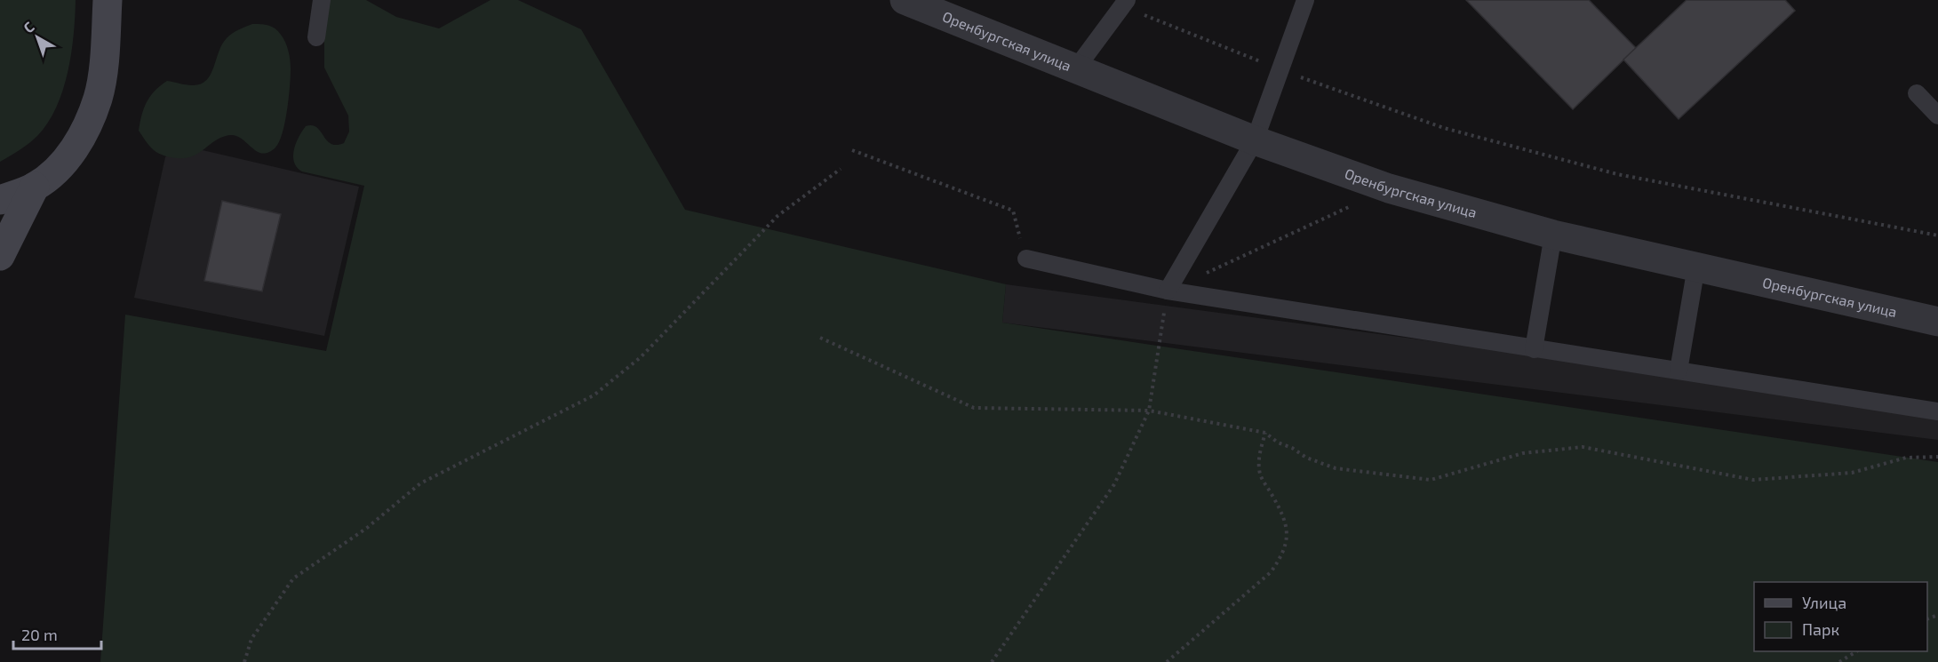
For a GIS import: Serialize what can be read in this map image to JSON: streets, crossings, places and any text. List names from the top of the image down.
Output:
{
  "streets": {
    "street": ["Оренбургская улица"]
  },
  "legend": ["Улица", "Парк"],
  "scale_bar": "20 m",
  "north": "top left"
}
